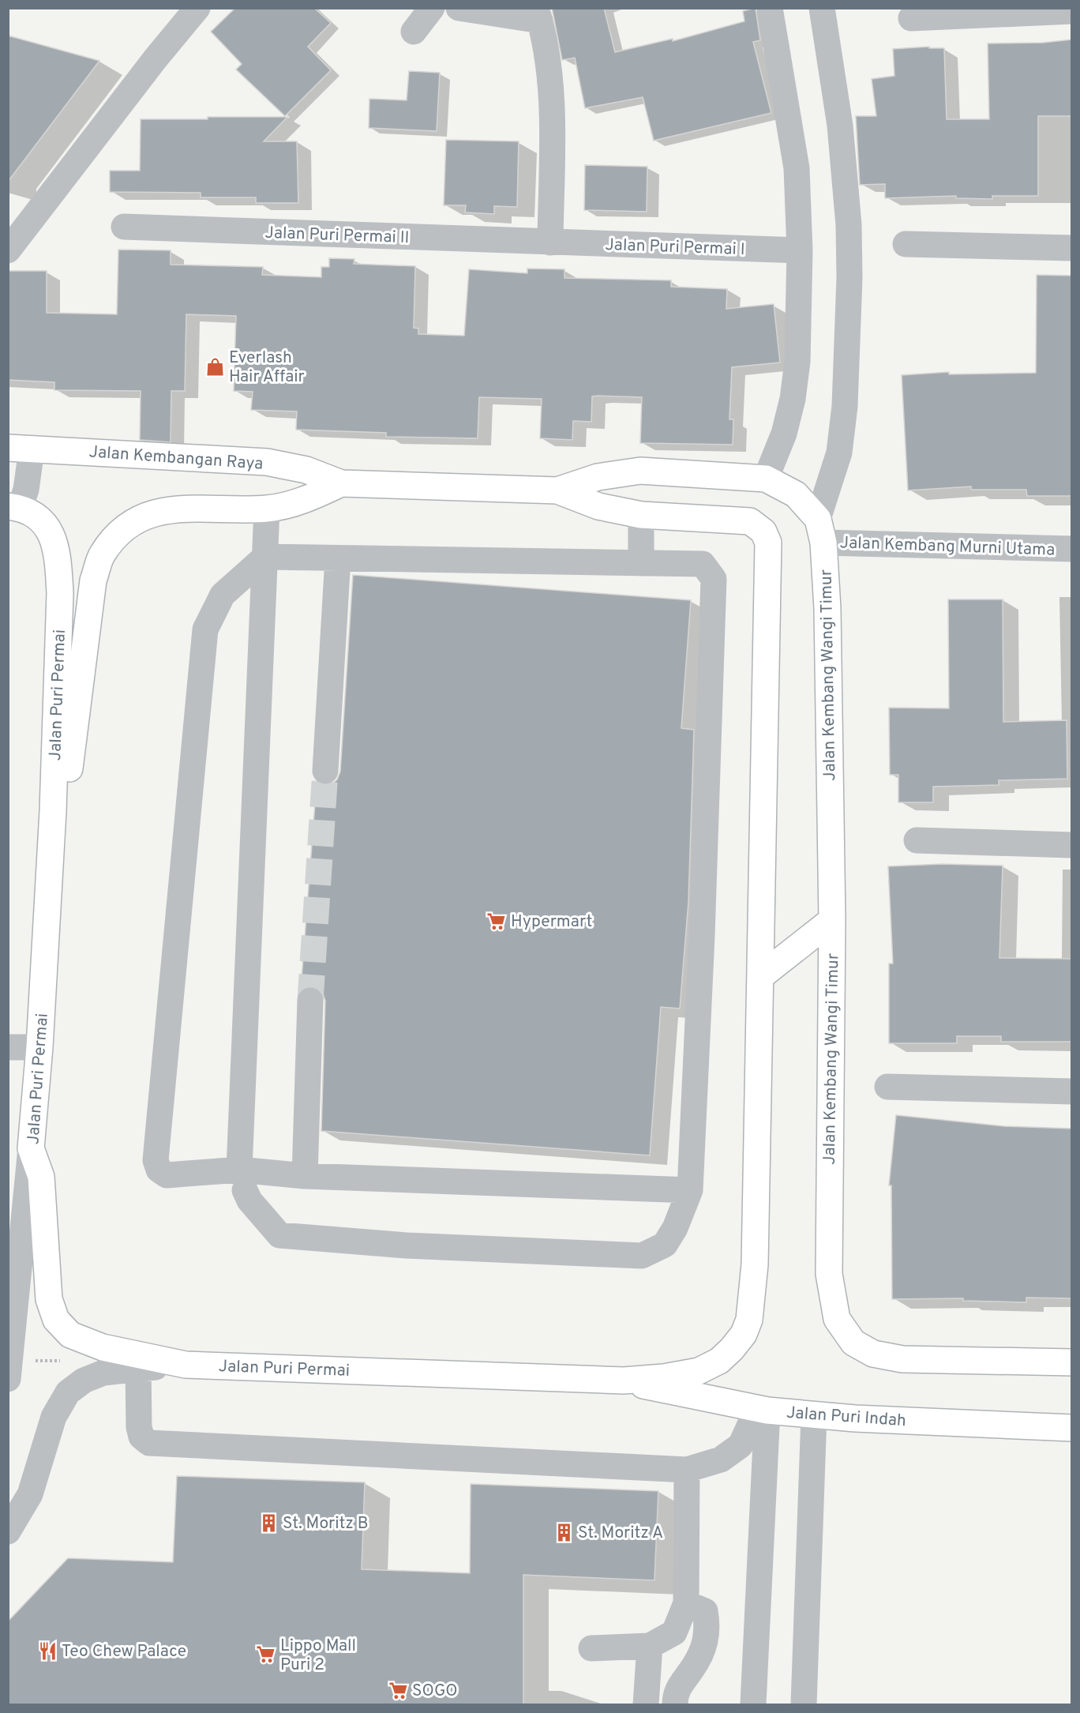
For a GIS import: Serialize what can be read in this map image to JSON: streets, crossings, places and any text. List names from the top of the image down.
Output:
{
  "streets": {
    "main road": [
      "Jalan Kembangan Raya",
      "Jalan Kembang Wangi Timur",
      "Jalan Puri Permai",
      "Jalan Puri Indah"
    ],
    "street": ["Jalan Puri Permai II", "Jalan Puri Permai I", "Jalan Kembang Murni Utama"]
  },
  "crossings": [
    ["Jalan Puri Permai II", "Jalan Puri Permai I"],
    ["Jalan Kembangan Raya", "Jalan Kembang Murni Utama"],
    ["Jalan Kembangan Raya", "Jalan Kembang Wangi Timur"],
    ["Jalan Kembangan Raya", "Jalan Puri Permai"],
    ["Jalan Kembang Murni Utama", "Jalan Kembang Wangi Timur"],
    ["Jalan Puri Permai", "Jalan Puri Indah"]
  ],
  "places": {
    "shop": ["Everlash Hair Affair"],
    "supermarket": ["Hypermart", "Lippo Mall Puri 2", "SOGO"],
    "building": ["St. Moritz B", "St. Moritz A"],
    "restaurant": ["Teo Chew Palace"]
  }
}
